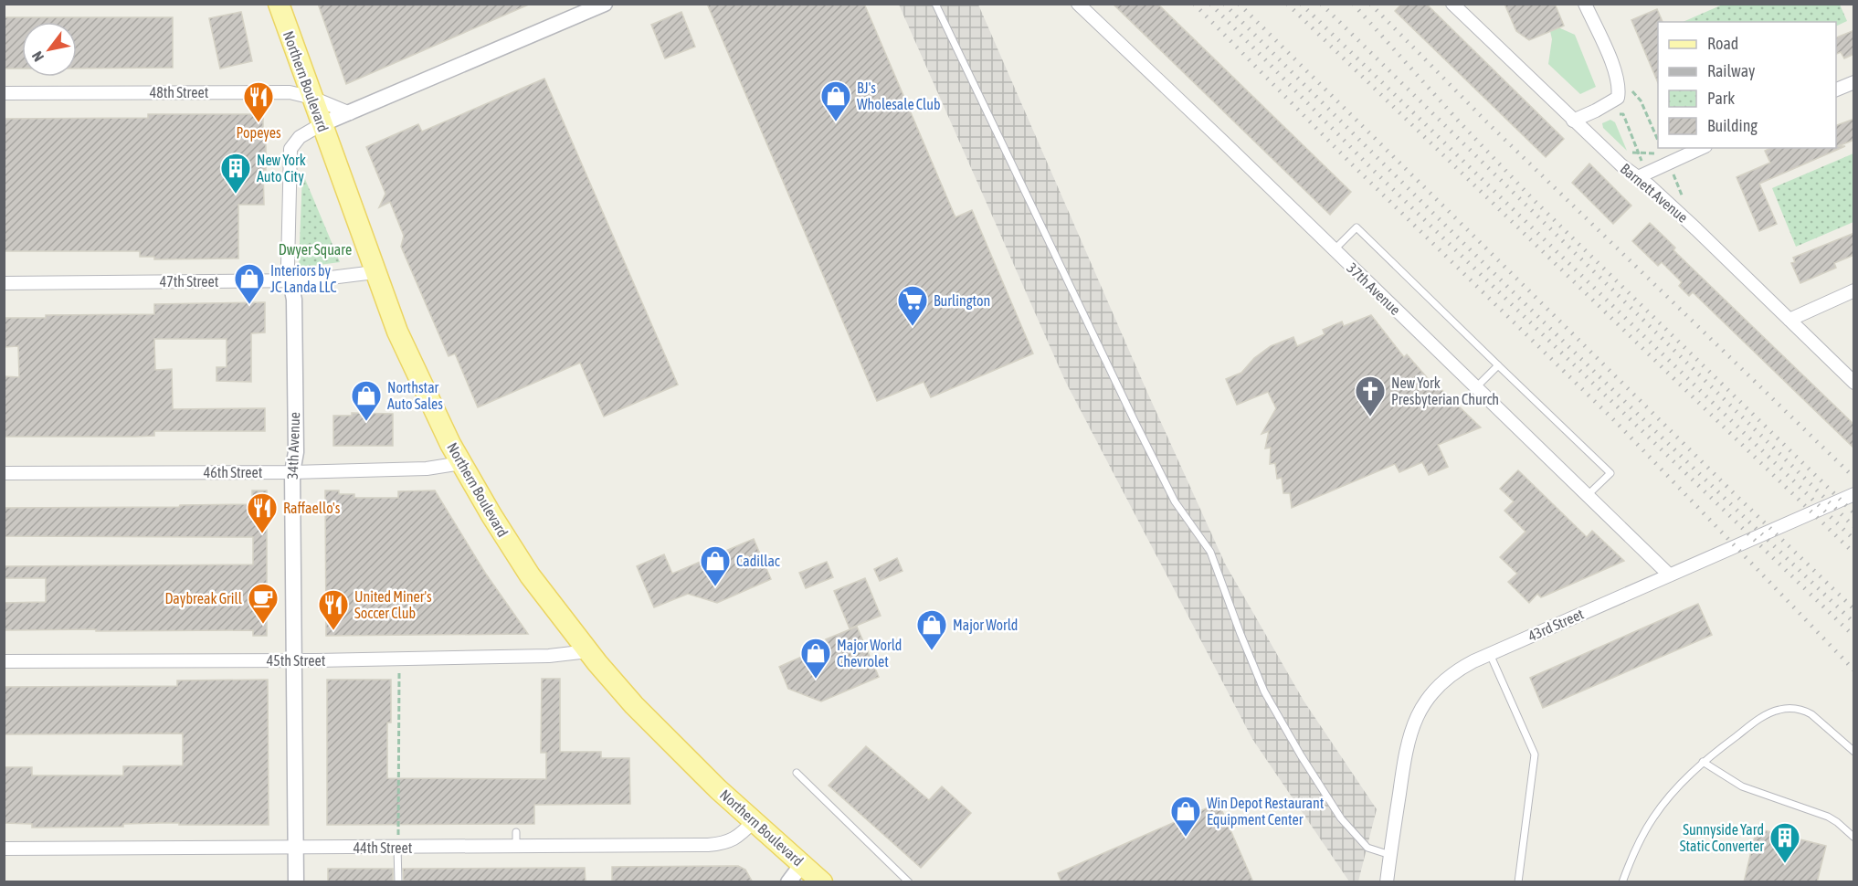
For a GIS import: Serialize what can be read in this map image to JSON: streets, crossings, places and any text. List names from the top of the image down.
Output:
{
  "streets": {
    "main road": ["Northern Boulevard"],
    "street": [
      "48th Street",
      "Barnett Avenue",
      "47th Street",
      "37th Avenue",
      "34th Avenue",
      "46th Street",
      "43rd Street",
      "45th Street",
      "44th Street"
    ]
  },
  "crossings": [
    ["Northern Boulevard", "48th Street"],
    ["Northern Boulevard", "47th Street"],
    ["Northern Boulevard", "34th Avenue"],
    ["Northern Boulevard", "46th Street"],
    ["Northern Boulevard", "45th Street"],
    ["Northern Boulevard", "44th Street"],
    ["47th Street", "34th Avenue"],
    ["37th Avenue", "43rd Street"],
    ["34th Avenue", "46th Street"],
    ["34th Avenue", "45th Street"],
    ["34th Avenue", "44th Street"]
  ],
  "parks": ["Dwyer Square"],
  "places": {
    "shop": [
      "BJ's Wholesale Club",
      "Interiors by JC Landa LLC",
      "Northstar Auto Sales",
      "Cadillac",
      "Major World",
      "Major World Chevrolet",
      "Win Depot Restaurant Equipment Center"
    ],
    "restaurant": ["Popeyes", "Raffaello's", "United Miner's Soccer Club"],
    "building": ["New York Auto City", "Sunnyside Yard Static Converter"],
    "supermarket": ["Burlington"],
    "church": ["New York Presbyterian Church"],
    "cafe": ["Daybreak Grill"]
  },
  "legend": [
    "Road",
    "Railway",
    "Park",
    "Building"
  ],
  "north": "bottom left"
}
